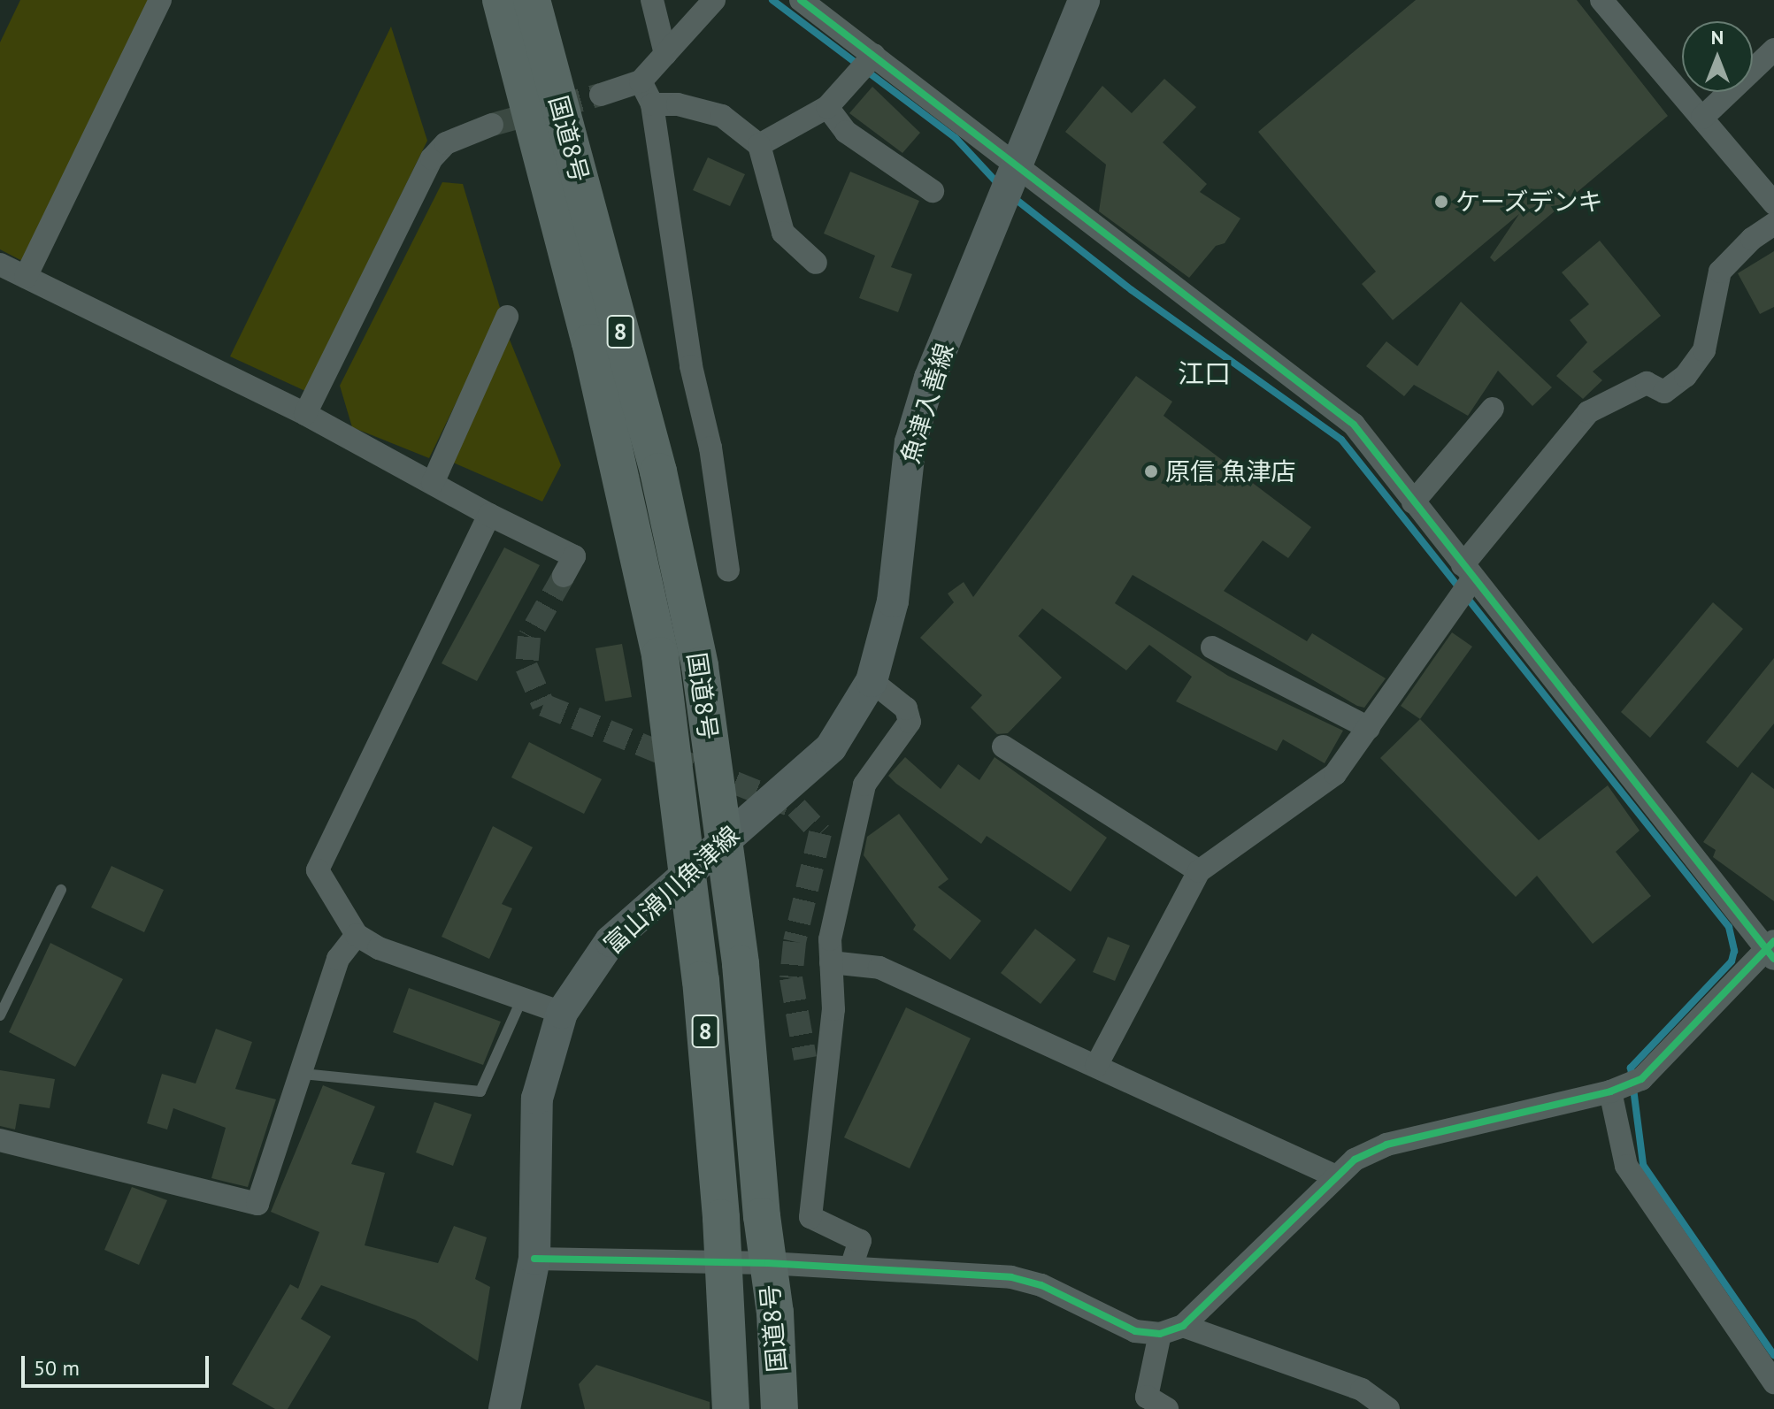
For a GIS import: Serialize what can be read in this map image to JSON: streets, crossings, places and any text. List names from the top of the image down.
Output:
{
  "streets": {
    "highway": ["国道8号", "8"],
    "main road": ["魚津入善線", "富山滑川魚津線"]
  },
  "crossings": [
    ["国道8号", "富山滑川魚津線"],
    ["魚津入善線", "富山滑川魚津線"]
  ],
  "districts": ["江口"],
  "places": ["ケーズデンキ", "原信 魚津店"],
  "scale_bar": "50 m",
  "north": "top"
}
